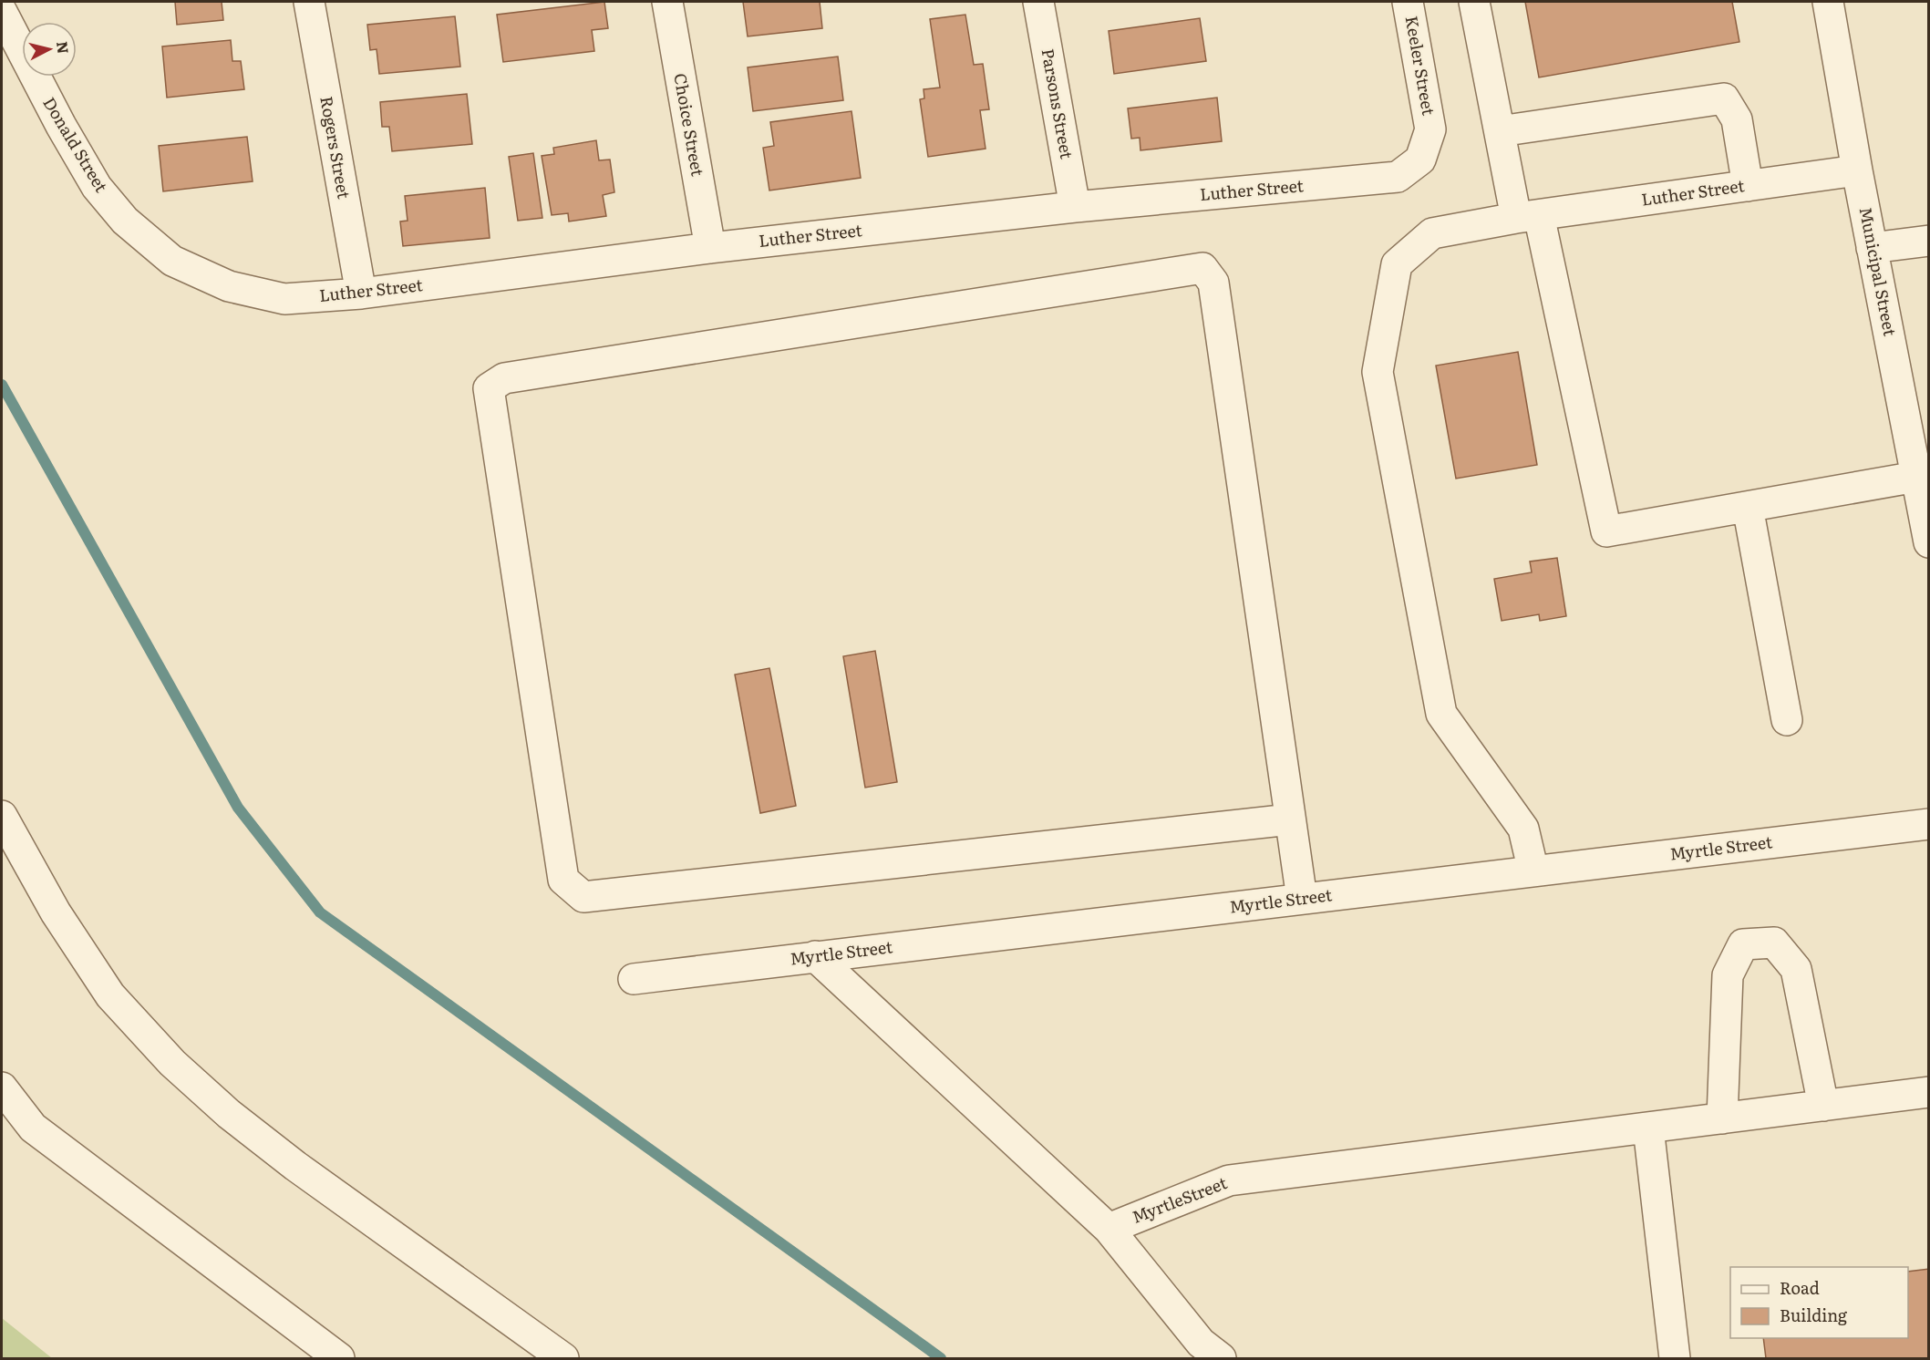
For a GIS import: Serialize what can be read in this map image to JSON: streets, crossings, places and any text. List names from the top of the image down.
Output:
{
  "streets": {
    "street": [
      "Keeler Street",
      "Parsons Street",
      "Choice Street",
      "Donald Street",
      "Rogers Street",
      "Luther Street",
      "Municipal Street",
      "Myrtle Street",
      "MyrtleStreet"
    ]
  },
  "crossings": [
    ["Keeler Street", "Luther Street"],
    ["Parsons Street", "Luther Street"],
    ["Choice Street", "Luther Street"],
    ["Donald Street", "Luther Street"],
    ["Rogers Street", "Luther Street"],
    ["Luther Street", "Municipal Street"],
    ["Luther Street", "Myrtle Street"]
  ],
  "legend": ["Road", "Building"],
  "north": "right"
}
